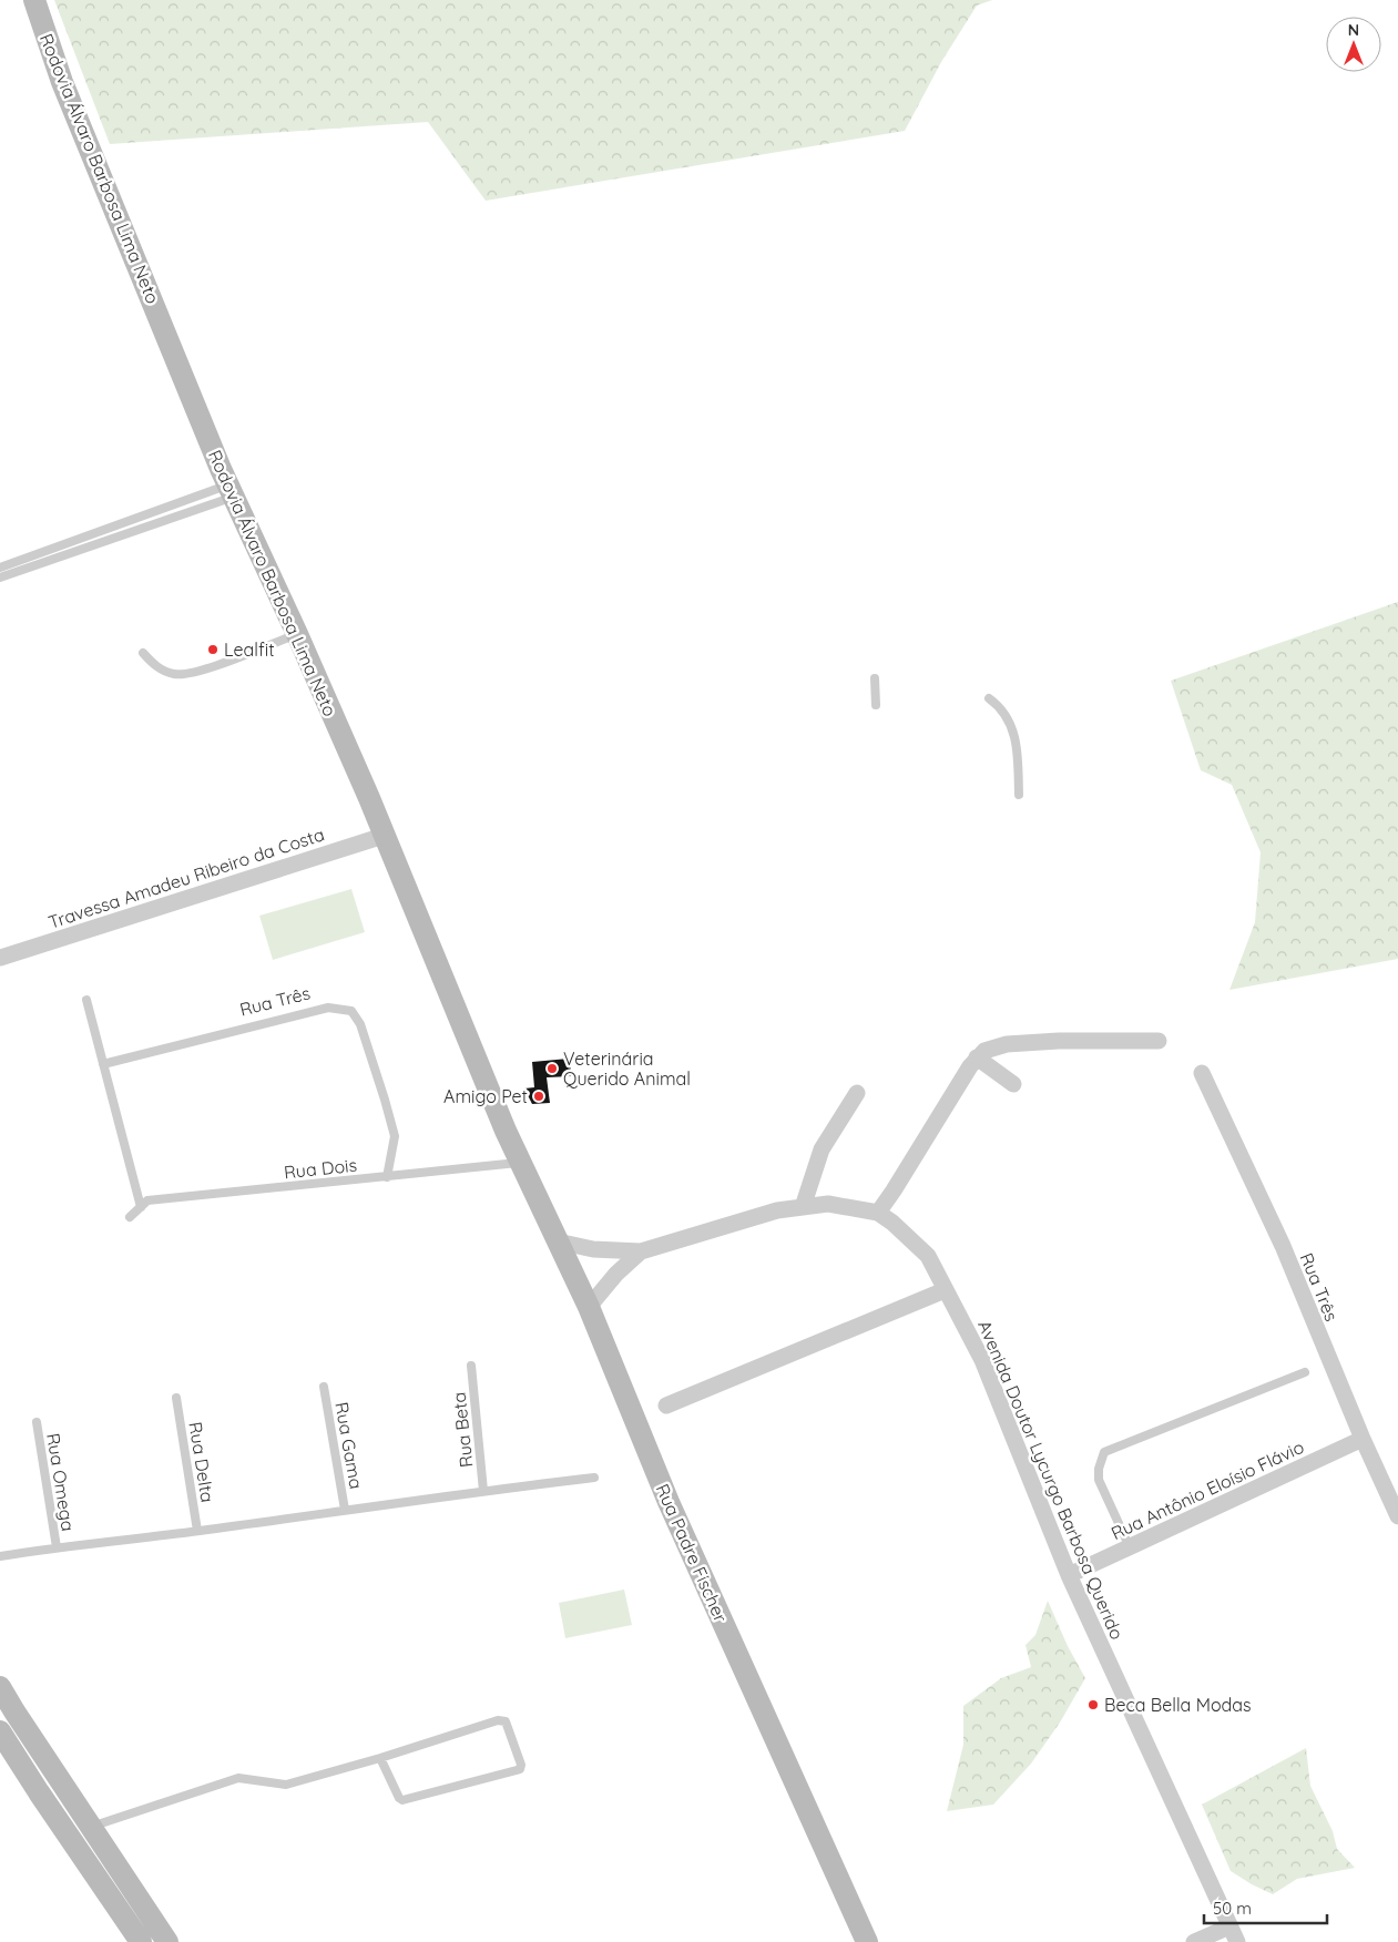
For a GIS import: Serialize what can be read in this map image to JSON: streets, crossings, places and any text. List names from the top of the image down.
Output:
{
  "streets": {
    "main road": ["Rodovia Álvaro Barbosa Lima Neto", "Rua Padre Fischer"],
    "street": [
      "Travessa Amadeu Ribeiro da Costa",
      "Rua Três",
      "Avenida Doutor Lycurgo Barbosa Querido",
      "Rua Antônio Eloísio Flávio"
    ],
    "lane": [
      "Rua Dois",
      "Rua Beta",
      "Rua Gama",
      "Rua Delta",
      "Rua Omega"
    ]
  },
  "crossings": [
    ["Rodovia Álvaro Barbosa Lima Neto", "Travessa Amadeu Ribeiro da Costa"],
    ["Rodovia Álvaro Barbosa Lima Neto", "Rua Dois"],
    ["Rodovia Álvaro Barbosa Lima Neto", "Rua Padre Fischer"],
    ["Rua Três", "Rua Dois"],
    ["Rua Três", "Rua Antônio Eloísio Flávio"],
    ["Rua Dois", "Rua Padre Fischer"],
    ["Avenida Doutor Lycurgo Barbosa Querido", "Rua Antônio Eloísio Flávio"]
  ],
  "places": [
    "Lealfit",
    "Veterinária Querido Animal",
    "Amigo Pet",
    "Beca Bella Modas"
  ],
  "scale_bar": "50 m",
  "north": "top"
}
